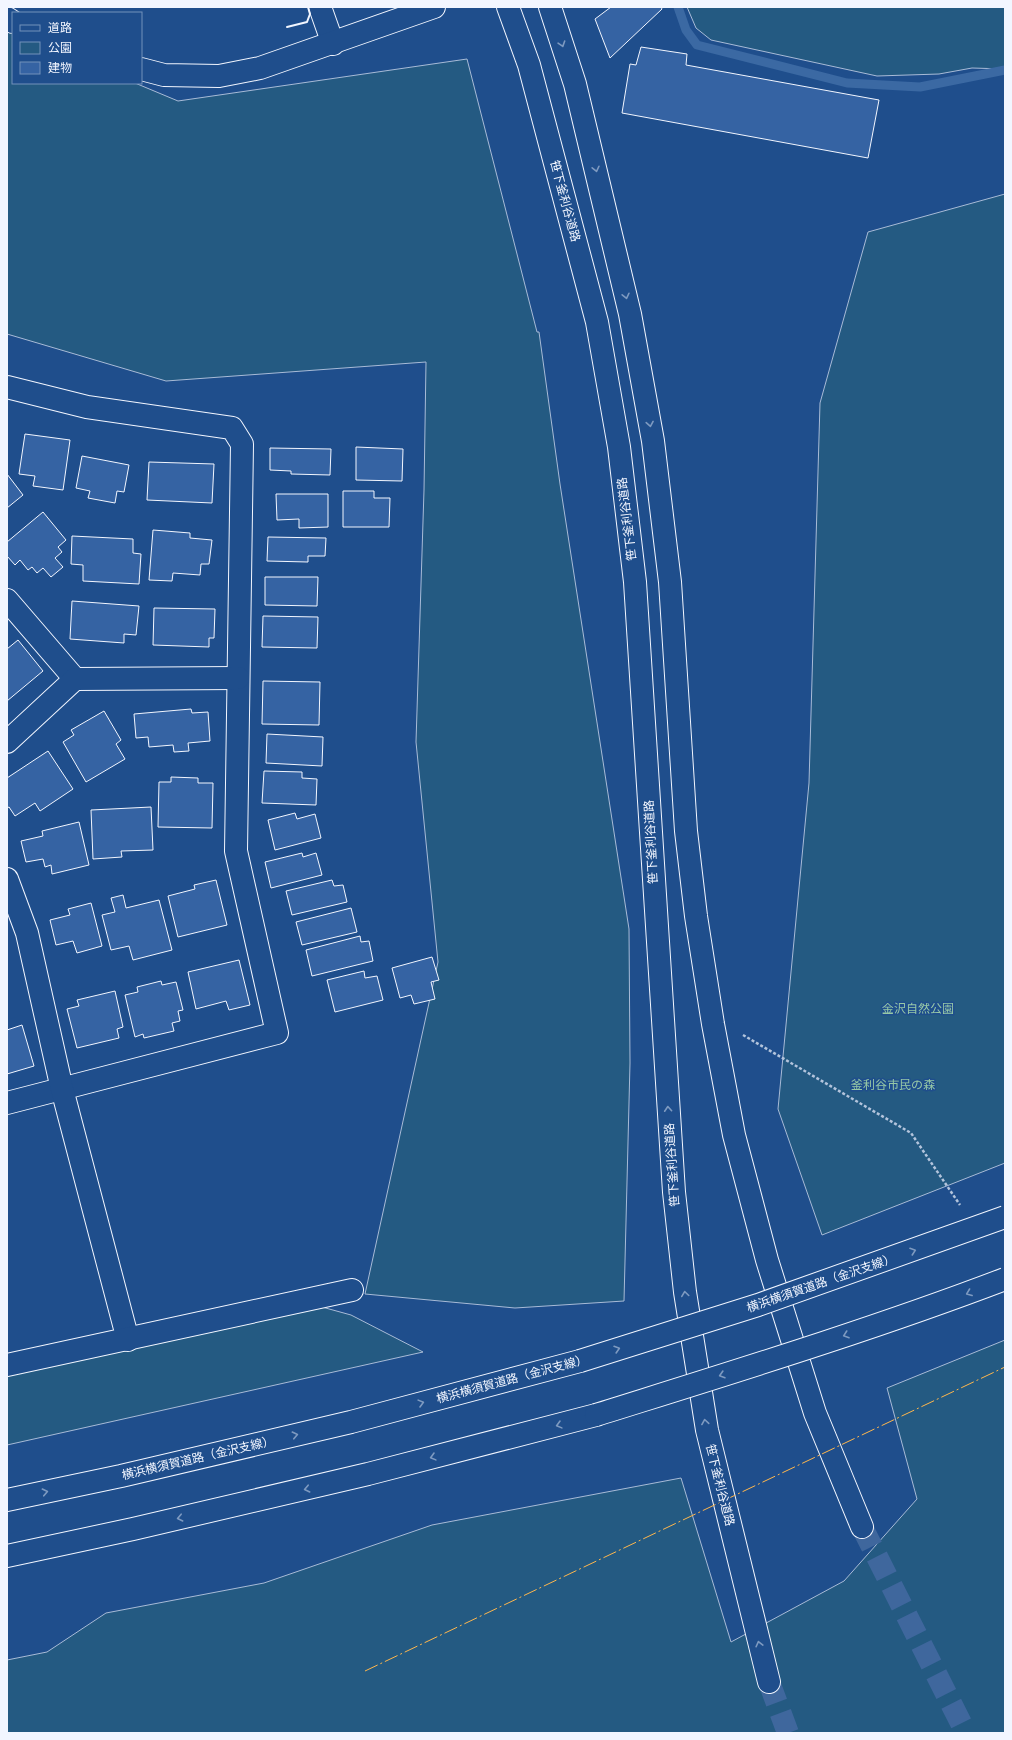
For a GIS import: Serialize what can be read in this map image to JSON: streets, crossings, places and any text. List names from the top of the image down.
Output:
{
  "streets": {
    "main road": ["笹下釜利谷道路", "横浜横須賀道路（金沢支線）"]
  },
  "parks": ["金沢自然公園", "釜利谷市民の森"],
  "legend": ["道路", "公園", "建物"]
}
